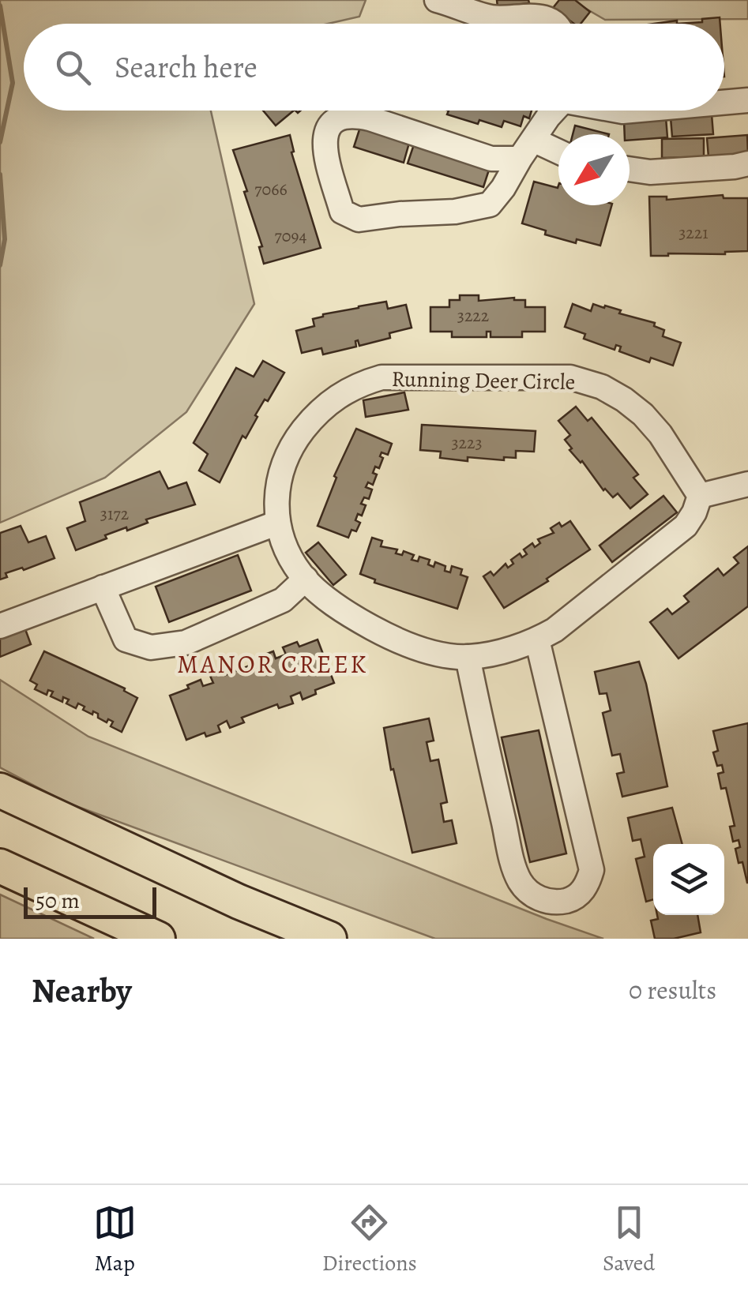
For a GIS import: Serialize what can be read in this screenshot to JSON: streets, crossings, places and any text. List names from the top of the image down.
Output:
{
  "streets": {
    "street": ["Running Deer Circle"]
  },
  "districts": ["MANOR CREEK"],
  "house_numbers": [
    "7066",
    "3221",
    "7094",
    "3222",
    "3223",
    "3172"
  ],
  "scale_bar": "50 m",
  "north": "bottom left",
  "page": {
    "search": "Search here",
    "scale": "50 m",
    "heading": ["Nearby", "0 results"],
    "nav": ["Map", "Directions", "Saved"]
  }
}
